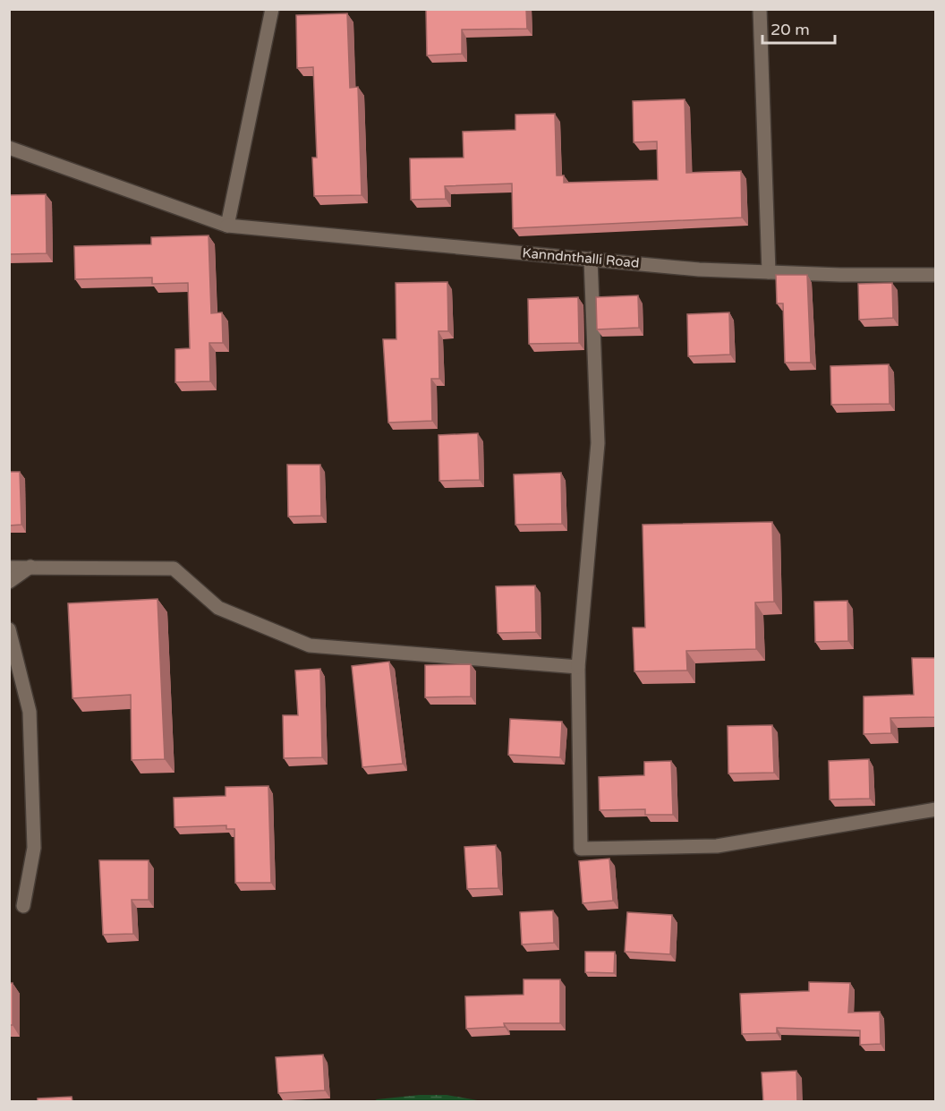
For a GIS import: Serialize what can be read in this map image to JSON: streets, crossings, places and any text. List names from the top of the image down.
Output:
{
  "streets": {
    "street": ["Kanndnthalli Road"]
  },
  "scale_bar": "20 m"
}
